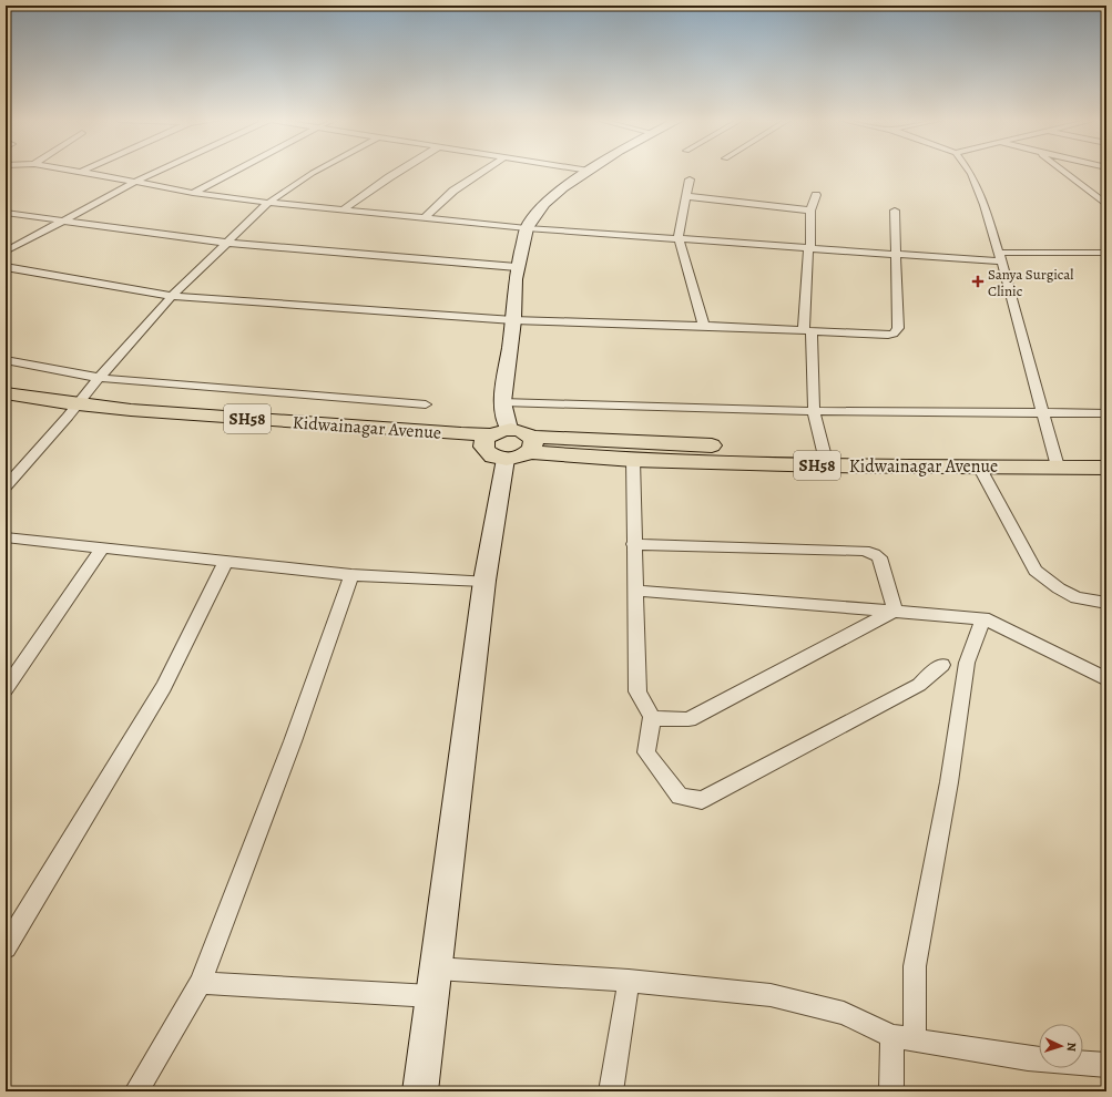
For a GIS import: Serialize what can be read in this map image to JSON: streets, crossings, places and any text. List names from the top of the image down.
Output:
{
  "streets": {
    "main road": ["SH58", "Kidwainagar Avenue"]
  },
  "crossings": [
    ["SH58", "Kidwainagar Avenue"]
  ],
  "places": {
    "health": ["Sanya Surgical Clinic"]
  },
  "north": "right"
}
